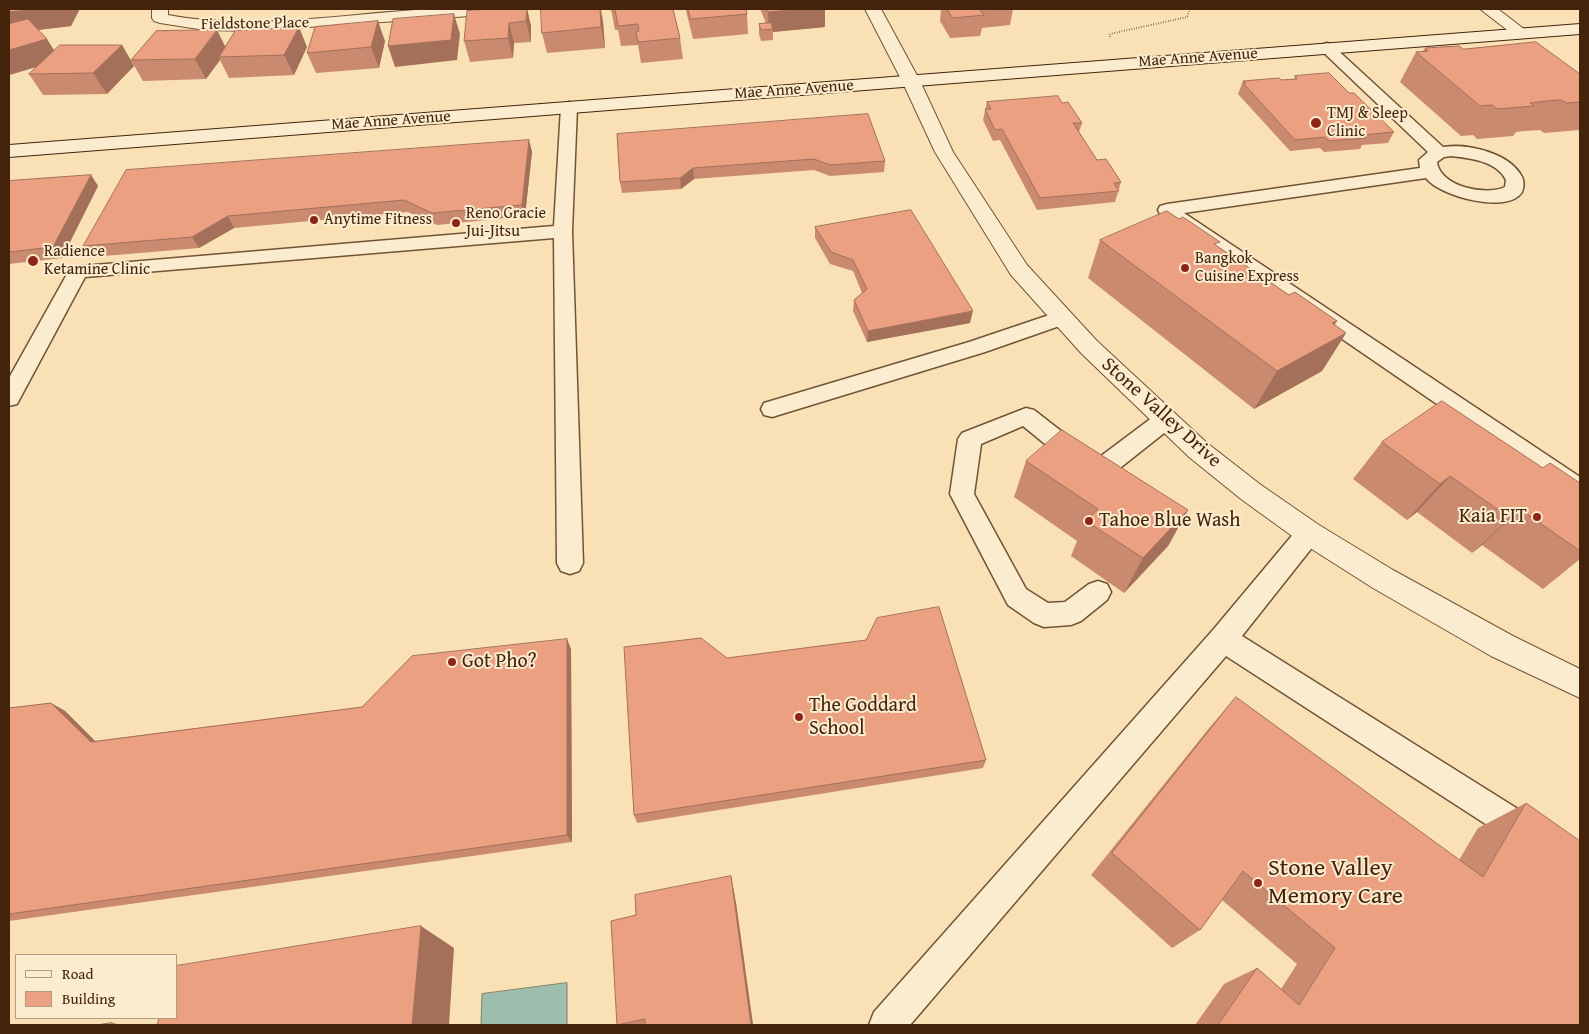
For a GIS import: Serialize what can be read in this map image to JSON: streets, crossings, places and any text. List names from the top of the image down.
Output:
{
  "streets": {
    "main road": ["Fieldstone Place", "Mae Anne Avenue", "Stone Valley Drive"]
  },
  "crossings": [
    ["Mae Anne Avenue", "Stone Valley Drive"]
  ],
  "places": [
    "TMJ & Sleep Clinic",
    "Anytime Fitness",
    "Reno Gracie Jui-Jitsu",
    "Radience Ketamine Clinic",
    "Bangkok Cuisine Express",
    "Kaia FIT",
    "Tahoe Blue Wash",
    "Got Pho?",
    "The Goddard School",
    "Stone Valley Memory Care"
  ],
  "legend": ["Road", "Building"]
}
